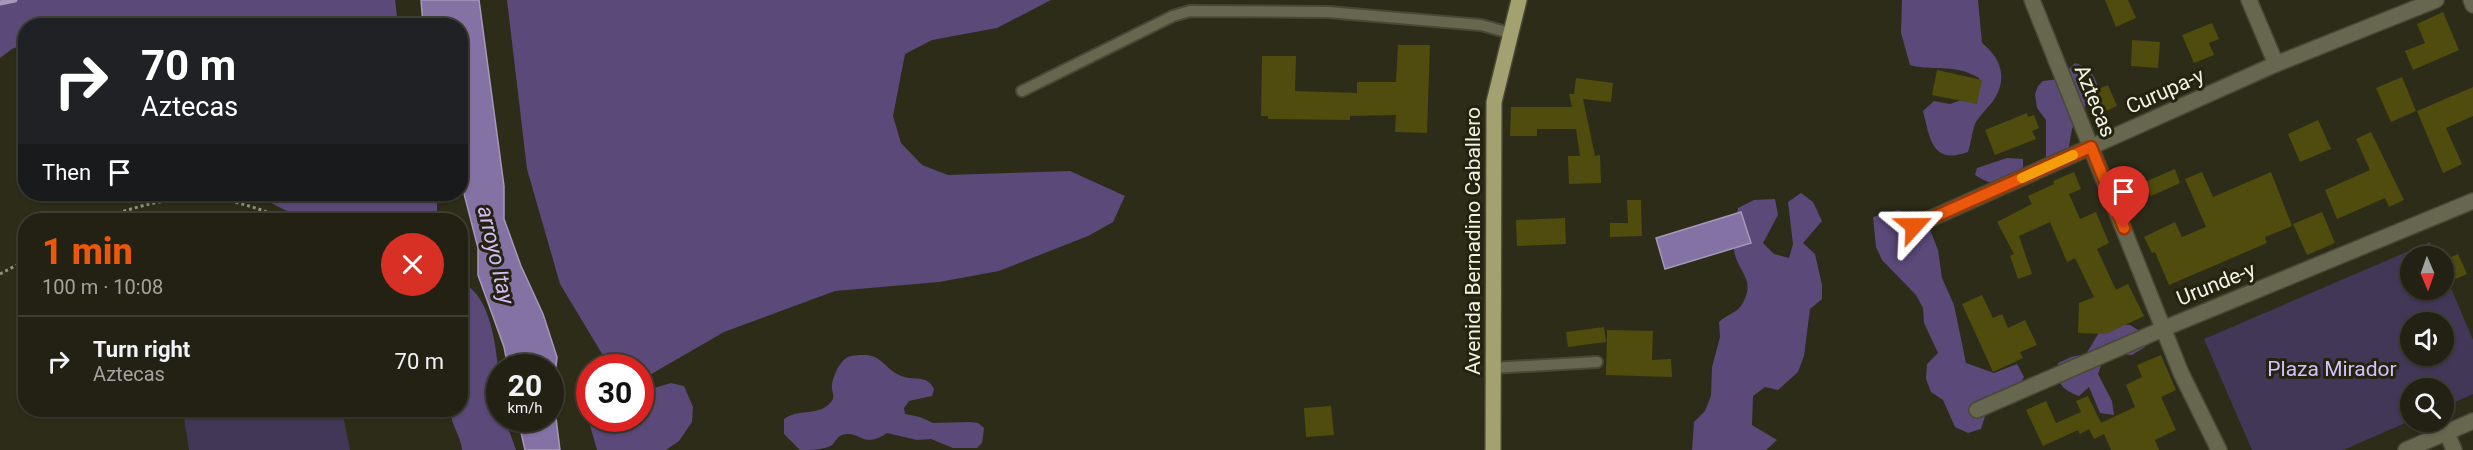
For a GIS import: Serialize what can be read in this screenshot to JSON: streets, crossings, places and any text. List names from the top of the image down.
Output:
{
  "streets": {
    "main road": ["Avenida Bernadino Caballero"],
    "street": ["Curupa-y", "Aztecas", "Urunde-y"]
  },
  "crossings": [
    ["Curupa-y", "Aztecas"],
    ["Aztecas", "Urunde-y"]
  ],
  "water": ["arroyo Itay"],
  "parks": ["Plaza Mirador"],
  "north": "bottom",
  "page": {
    "turn": ["70 m", "Aztecas"],
    "then": "Then",
    "heading": ["1 min", "100 m · 10:08"],
    "list": [
      {
        "name": "Turn right",
        "note": "Aztecas",
        "value": "70 m"
      }
    ],
    "speed": "20 km/h",
    "limit": "30"
  }
}
